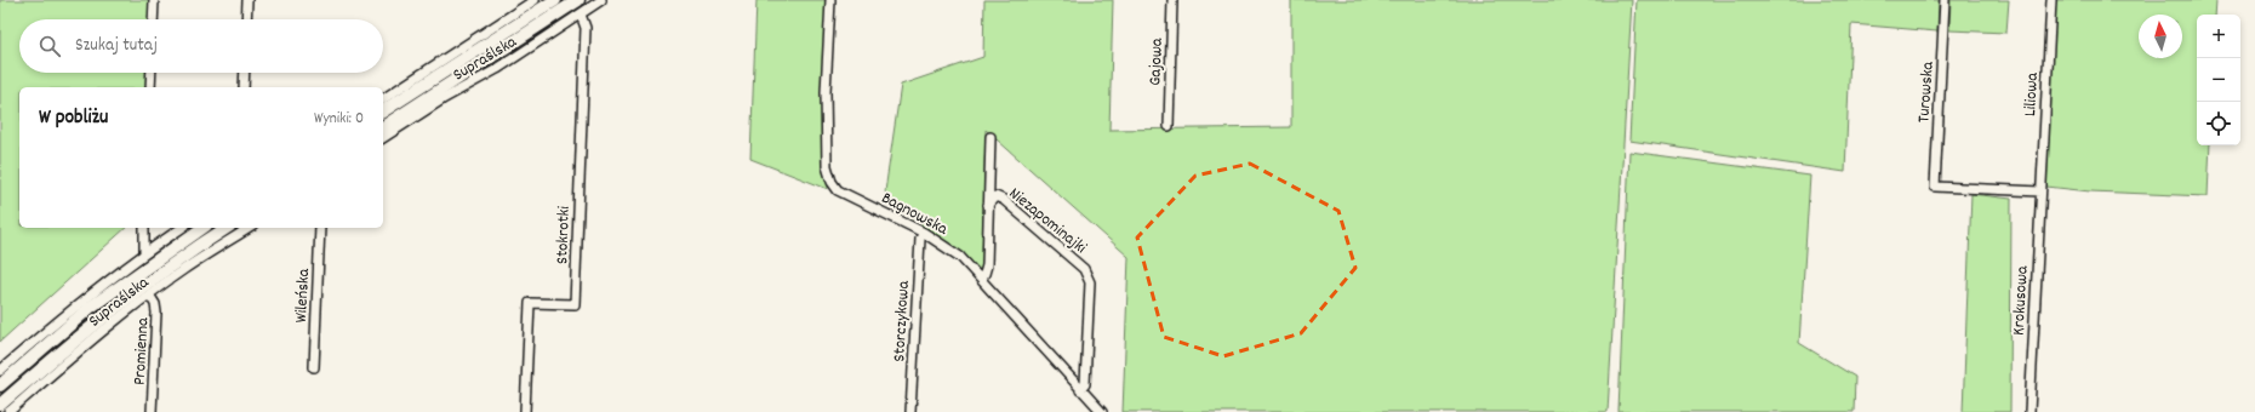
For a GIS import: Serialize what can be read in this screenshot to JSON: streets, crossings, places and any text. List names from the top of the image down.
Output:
{
  "streets": {
    "street": [
      "Supraślska",
      "Gajowa",
      "Turowska",
      "Liliowa",
      "Bagnowska",
      "Niezapominajki",
      "Stokrotki",
      "Wileńska",
      "Krokusowa",
      "Storczykowa",
      "Promienna"
    ]
  },
  "crossings": [
    ["Supraślska", "Stokrotki"],
    ["Supraślska", "Promienna"],
    ["Turowska", "Liliowa"],
    ["Turowska", "Krokusowa"],
    ["Liliowa", "Krokusowa"],
    ["Bagnowska", "Niezapominajki"],
    ["Bagnowska", "Storczykowa"]
  ],
  "north": "top",
  "page": {
    "map_buttons": ["+", "−"],
    "search": "Szukaj tutaj",
    "heading": ["W pobliżu", "Wyniki: 0"]
  }
}
